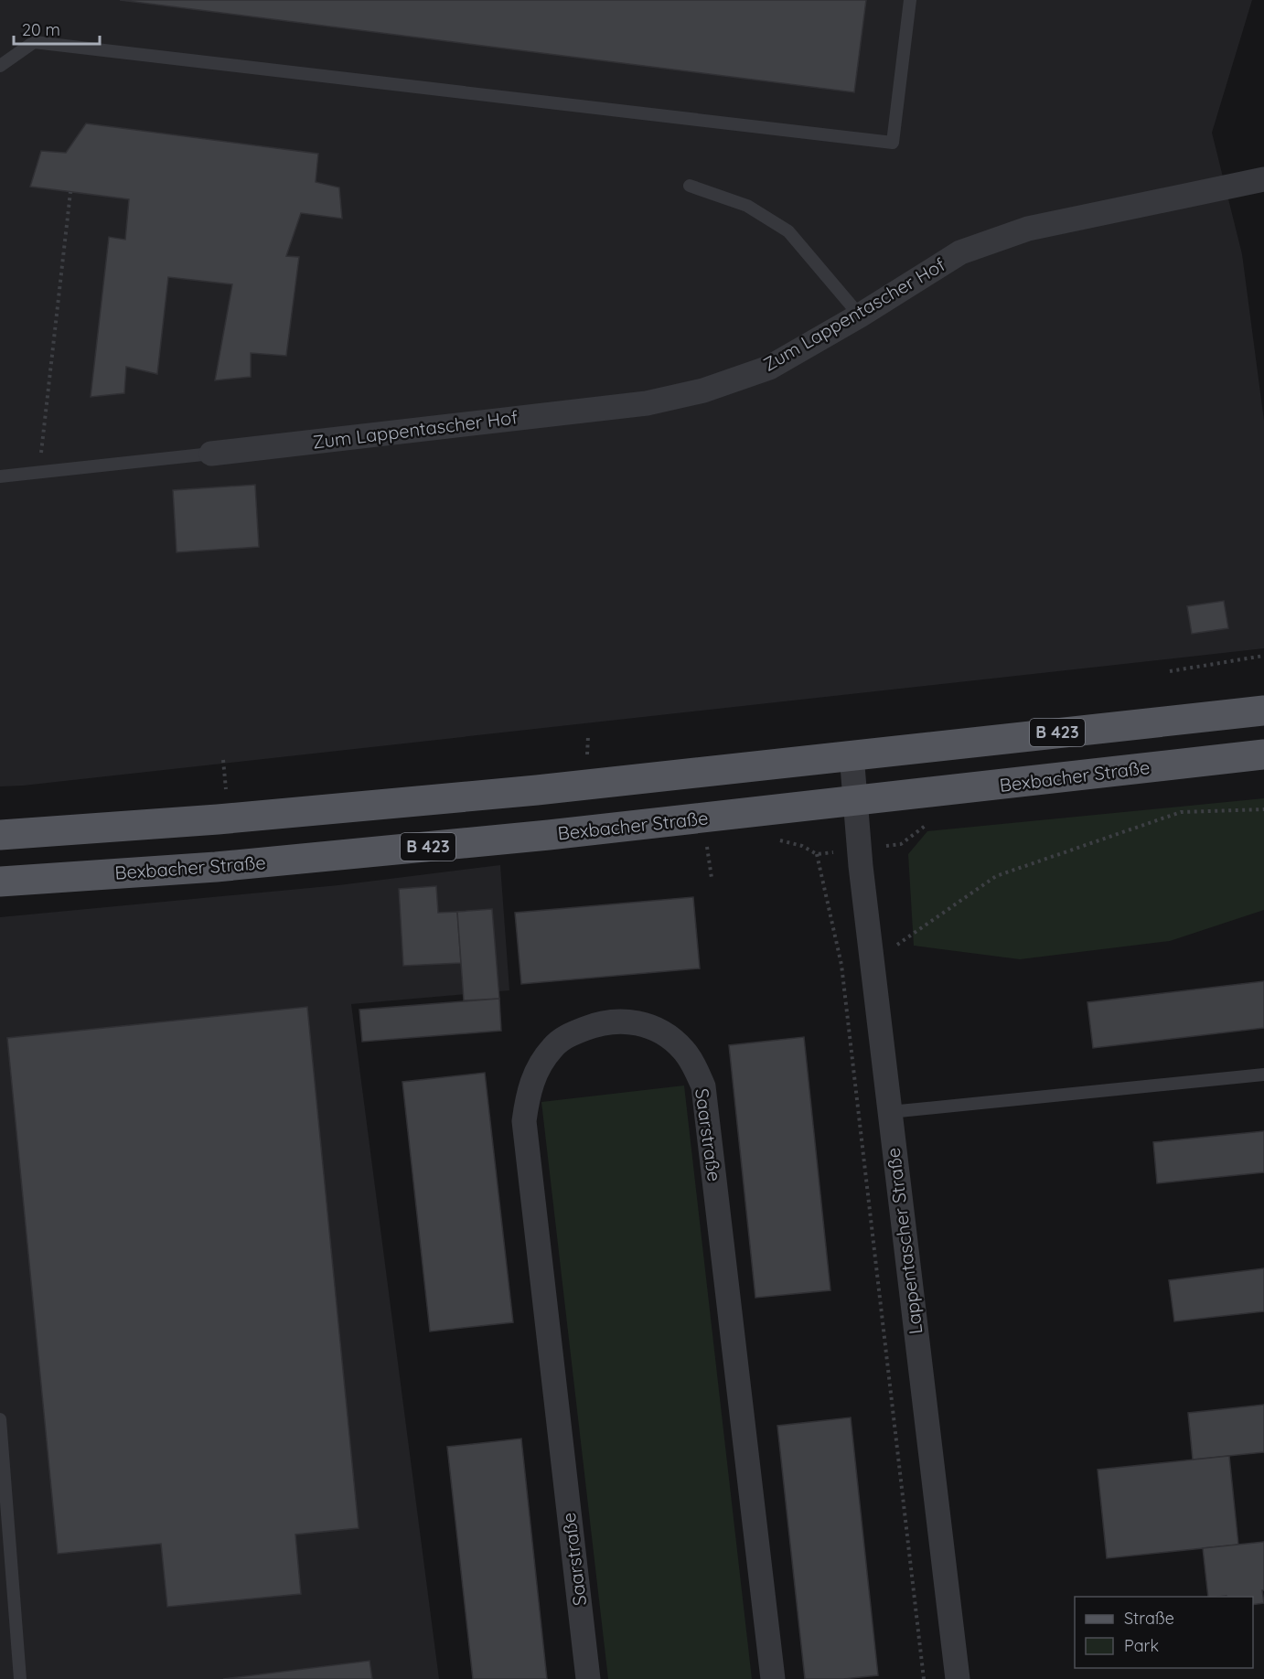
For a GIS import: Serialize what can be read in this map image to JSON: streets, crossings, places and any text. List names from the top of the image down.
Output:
{
  "streets": {
    "main road": ["B 423", "Bexbacher Straße"],
    "street": ["Zum Lappentascher Hof", "Saarstraße", "Lappentascher Straße"]
  },
  "crossings": [
    ["B 423", "Lappentascher Straße"],
    ["Bexbacher Straße", "Lappentascher Straße"]
  ],
  "legend": ["Straße", "Park"],
  "scale_bar": "20 m"
}
